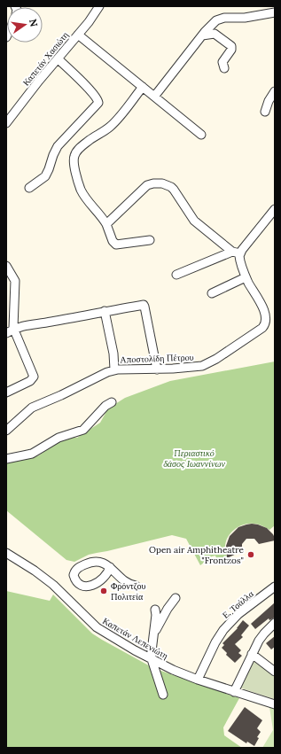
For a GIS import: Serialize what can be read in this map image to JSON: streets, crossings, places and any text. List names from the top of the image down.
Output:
{
  "streets": {
    "street": [
      "Καπετάν Χασιώτη",
      "Αποστολίδη Πέτρου",
      "Ε. Τσάλλα",
      "Καπετάν Λεπενιώτη"
    ]
  },
  "crossings": [
    ["Ε. Τσάλλα", "Καπετάν Λεπενιώτη"]
  ],
  "parks": ["Περιαστικό δάσος Ιωαννίνων"],
  "places": ["Open air Amphitheatre \"Frontzos\"", "Φρόντζου Πολιτεία"],
  "north": "right"
}
